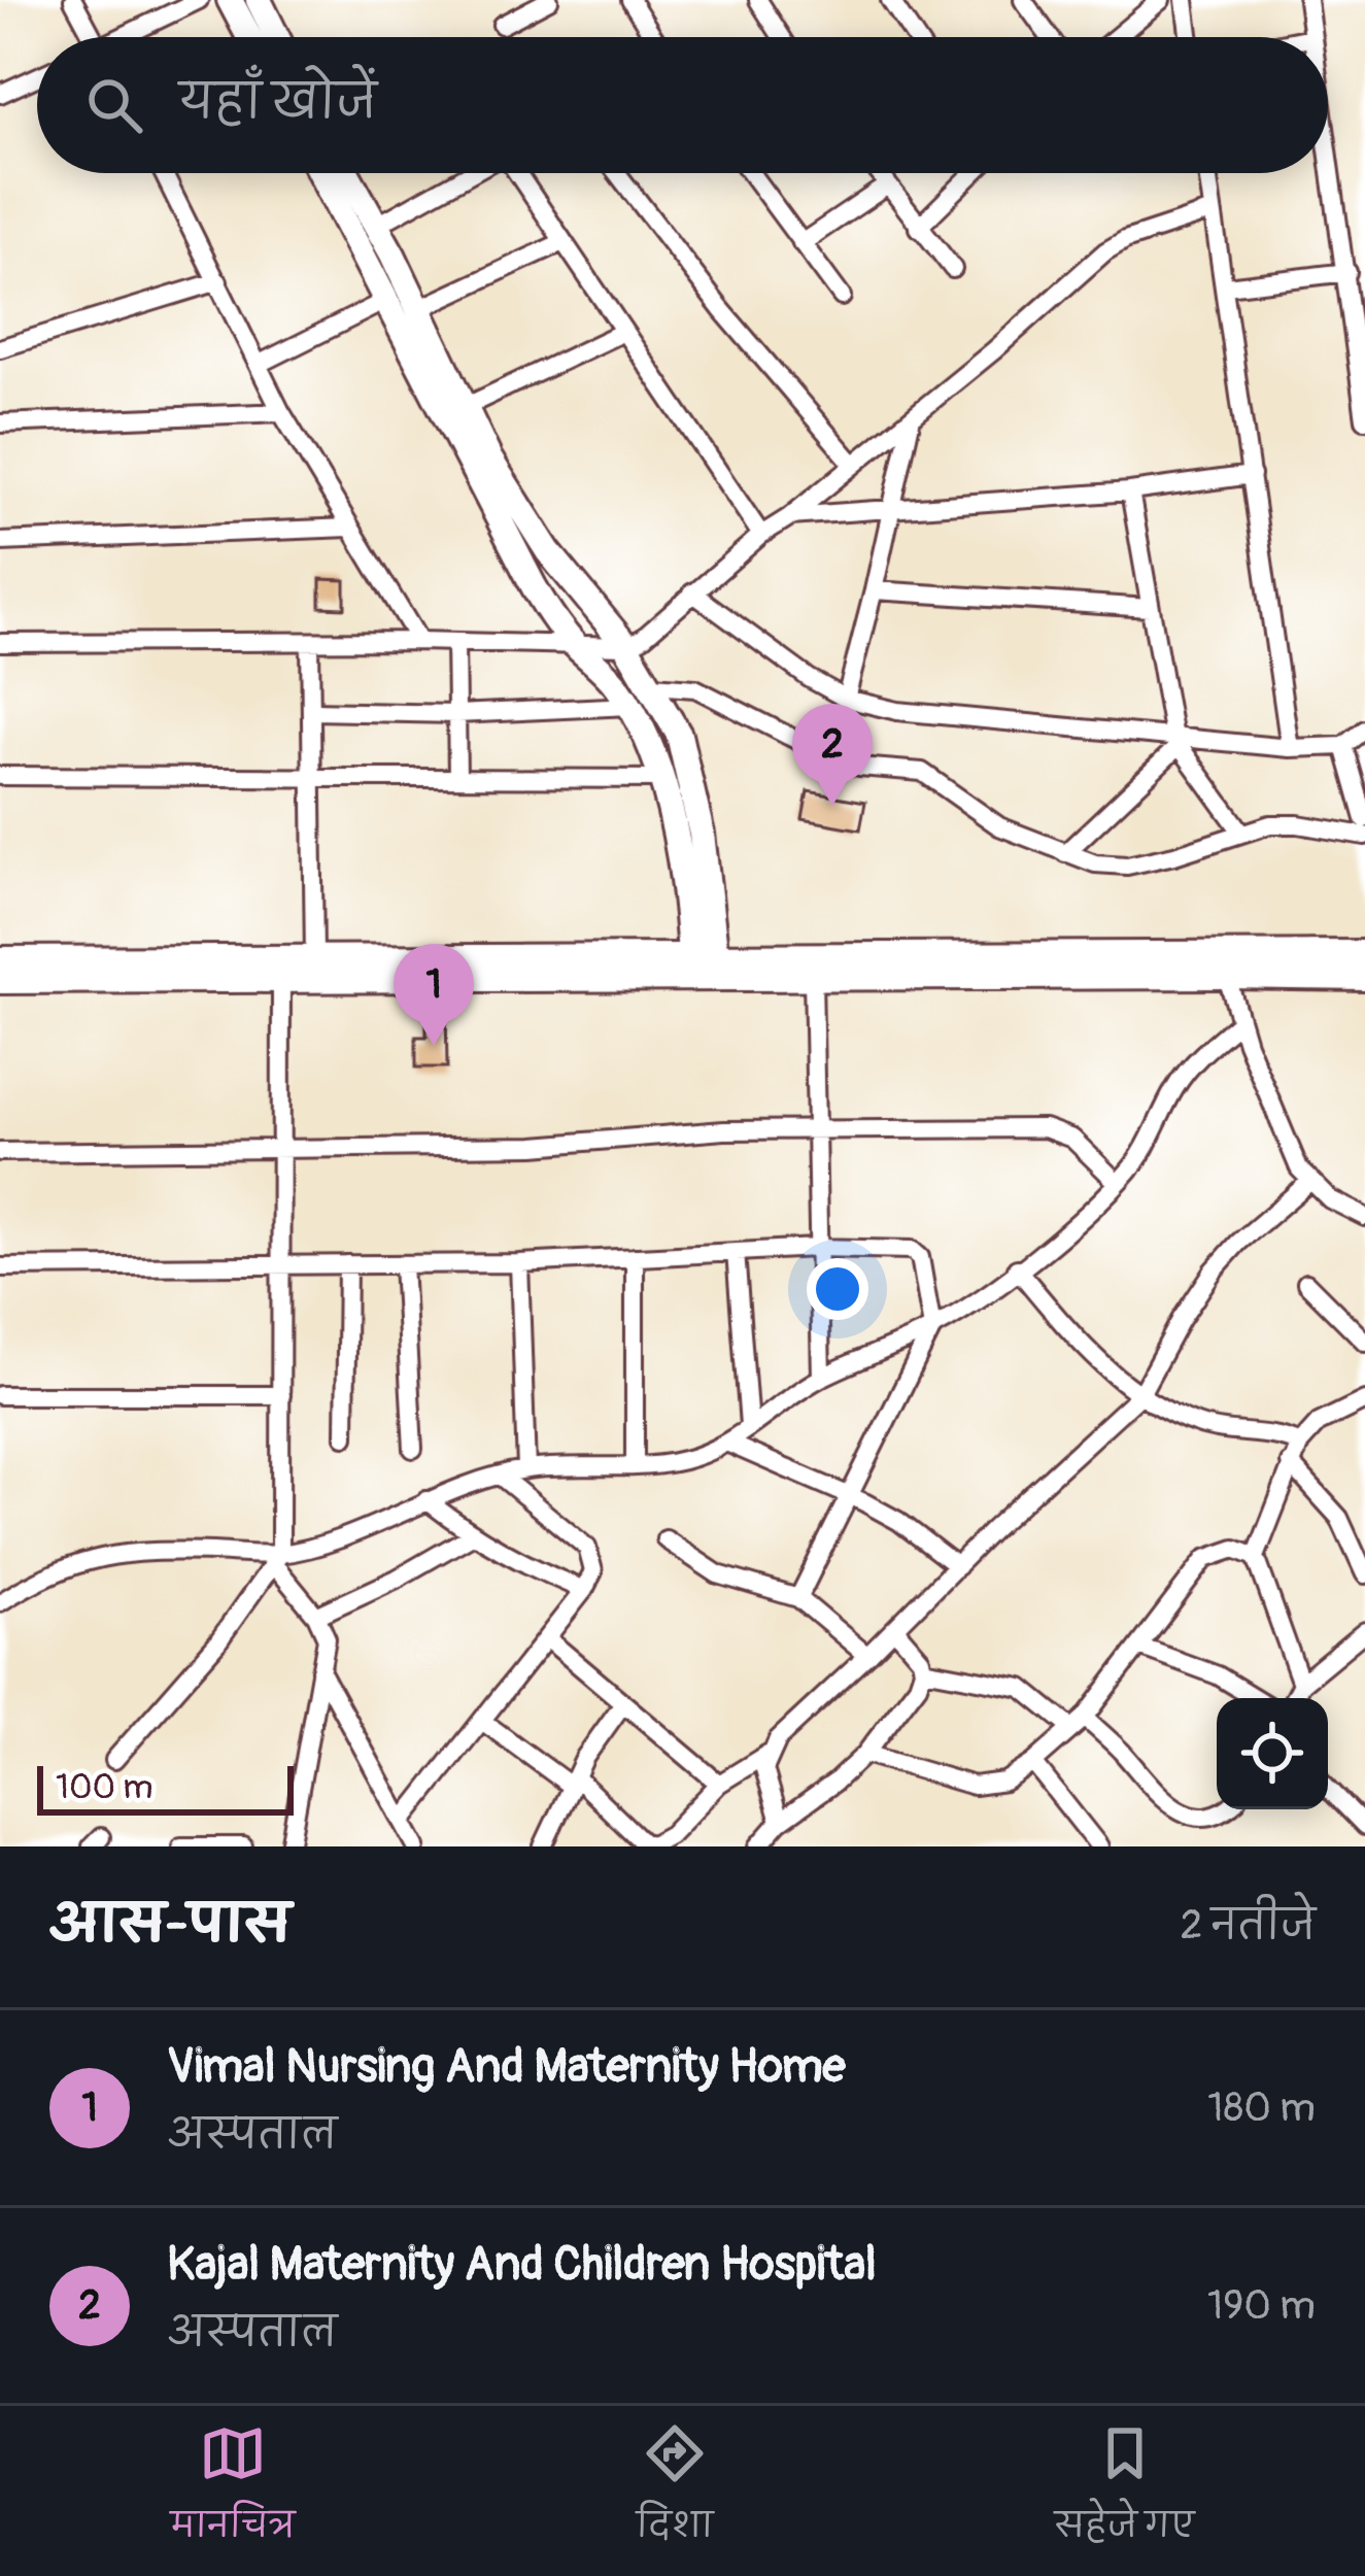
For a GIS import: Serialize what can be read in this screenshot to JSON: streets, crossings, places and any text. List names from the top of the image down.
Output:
{
  "scale_bar": "100 m",
  "page": {
    "search": "यहाँ खोजें",
    "pins": ["2", "1"],
    "scale": "100 m",
    "heading": ["आस-पास", "2 नतीजे"],
    "list": [
      {
        "mark": "1",
        "name": "Vimal Nursing And Maternity Home",
        "note": "अस्पताल",
        "value": "180 m"
      },
      {
        "mark": "2",
        "name": "Kajal Maternity And Children Hospital",
        "note": "अस्पताल",
        "value": "190 m"
      }
    ],
    "nav": ["मानचित्र", "दिशा", "सहेजे गए"]
  }
}
